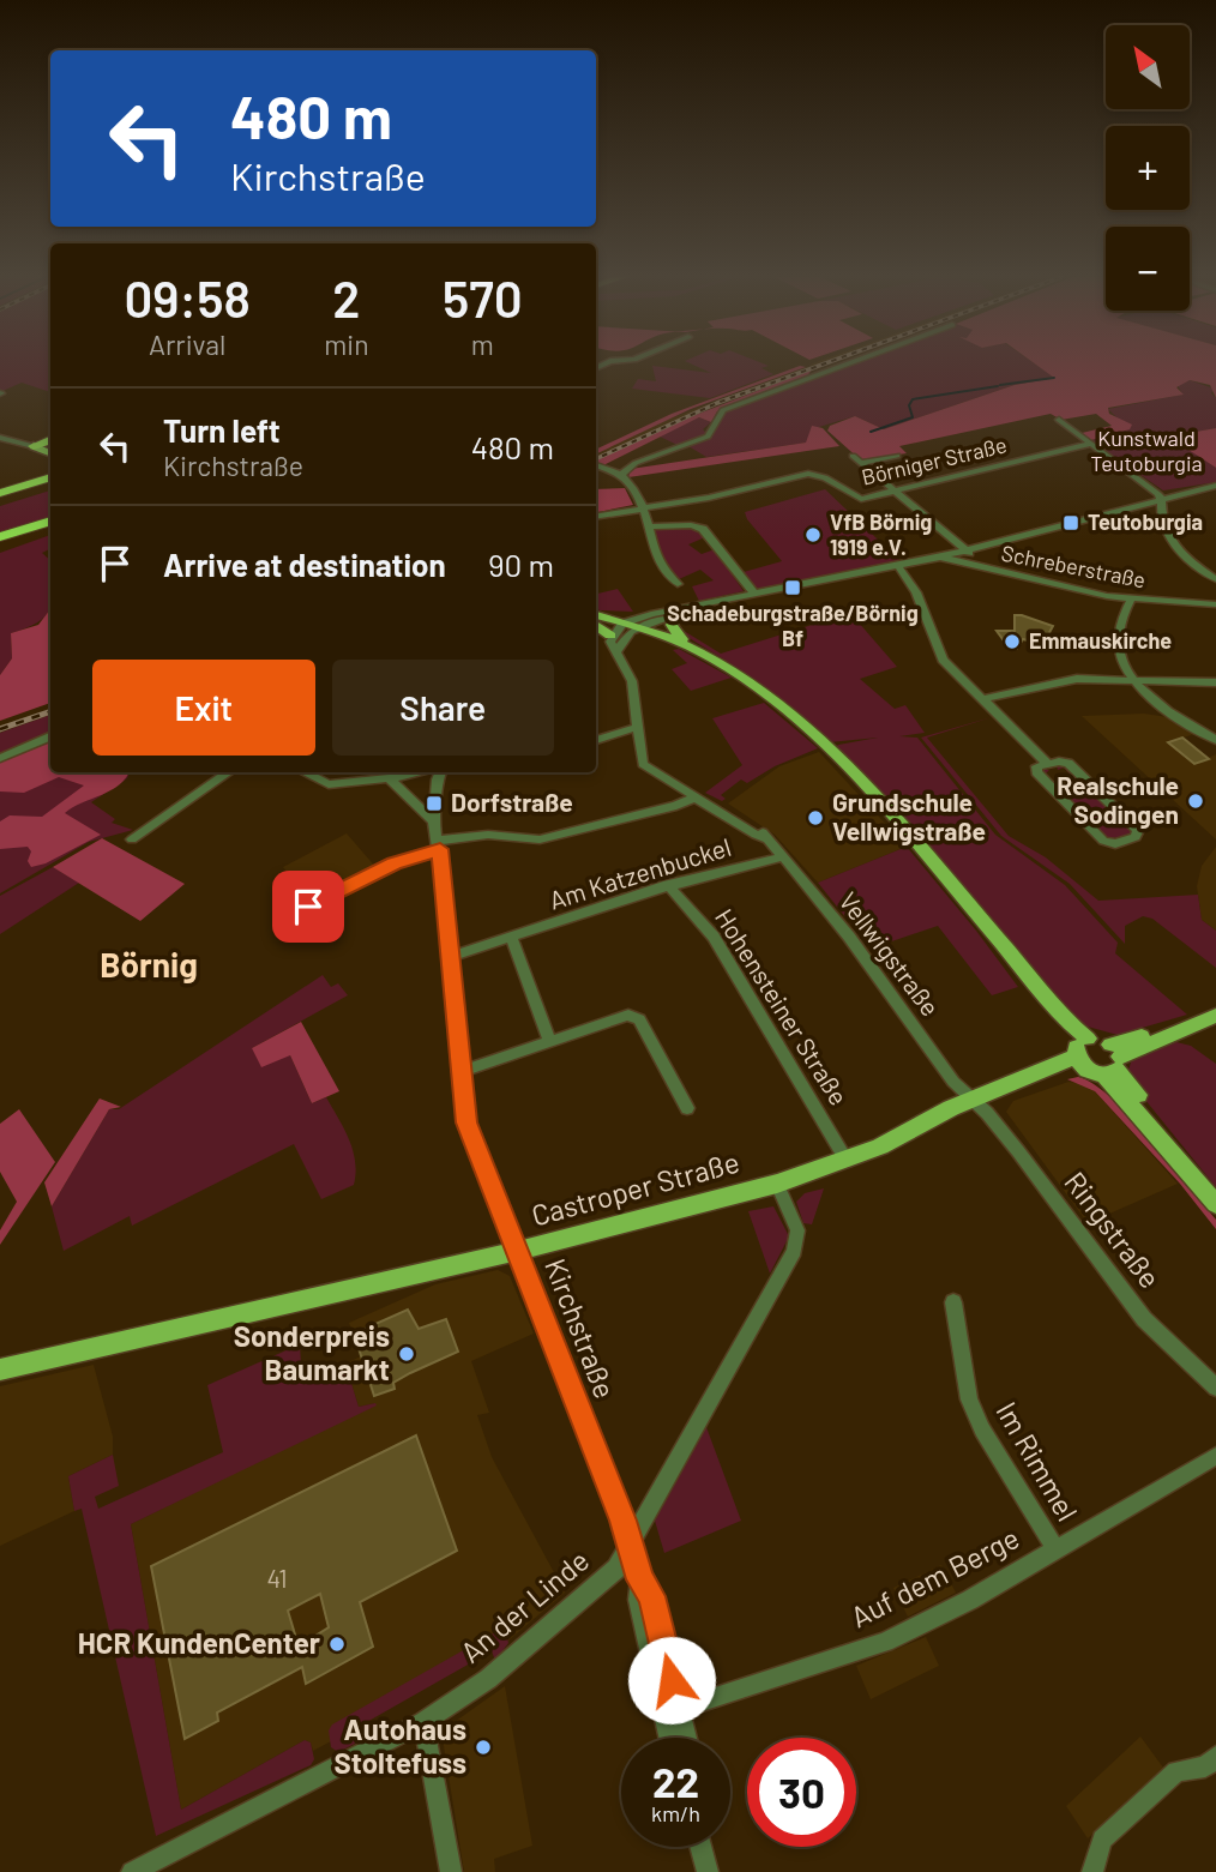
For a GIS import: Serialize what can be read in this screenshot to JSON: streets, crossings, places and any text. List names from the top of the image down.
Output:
{
  "streets": {
    "main road": ["Castroper Straße"],
    "street": [
      "Börniger Straße",
      "Schreberstraße",
      "Am Katzenbuckel",
      "Vellwigstraße",
      "Hohensteiner Straße",
      "Ringstraße",
      "Kirchstraße",
      "Im Rimmel",
      "Auf dem Berge",
      "An der Linde"
    ]
  },
  "crossings": [
    ["Börniger Straße", "Schreberstraße"],
    ["Am Katzenbuckel", "Vellwigstraße"],
    ["Am Katzenbuckel", "Hohensteiner Straße"],
    ["Am Katzenbuckel", "Kirchstraße"],
    ["Vellwigstraße", "Castroper Straße"],
    ["Vellwigstraße", "Ringstraße"],
    ["Hohensteiner Straße", "Castroper Straße"],
    ["Castroper Straße", "Ringstraße"],
    ["Castroper Straße", "Kirchstraße"],
    ["Castroper Straße", "An der Linde"],
    ["Kirchstraße", "Auf dem Berge"],
    ["Kirchstraße", "An der Linde"],
    ["Im Rimmel", "Auf dem Berge"]
  ],
  "districts": ["Börnig"],
  "parks": ["Kunstwald Teutoburgia"],
  "places": {
    "transit": ["Teutoburgia", "Schadeburgstraße/Börnig Bf", "Dorfstraße"],
    "other": [
      "VfB Börnig 1919 e.V.",
      "Emmauskirche",
      "Realschule Sodingen",
      "Grundschule Vellwigstraße",
      "Sonderpreis Baumarkt",
      "HCR KundenCenter",
      "Autohaus Stoltefuss"
    ]
  },
  "house_numbers": ["41"],
  "north": "top left",
  "page": {
    "map_buttons": ["+", "−"],
    "turn": ["480 m", "Kirchstraße"],
    "eta": [
      "09:58",
      "Arrival",
      "2",
      "min",
      "570",
      "m"
    ],
    "list": [
      {
        "name": "Turn left",
        "note": "Kirchstraße",
        "value": "480 m"
      },
      {
        "name": "Arrive at destination",
        "value": "90 m"
      }
    ],
    "buttons": ["Exit", "Share"],
    "speed": "22 km/h",
    "limit": "30"
  }
}
